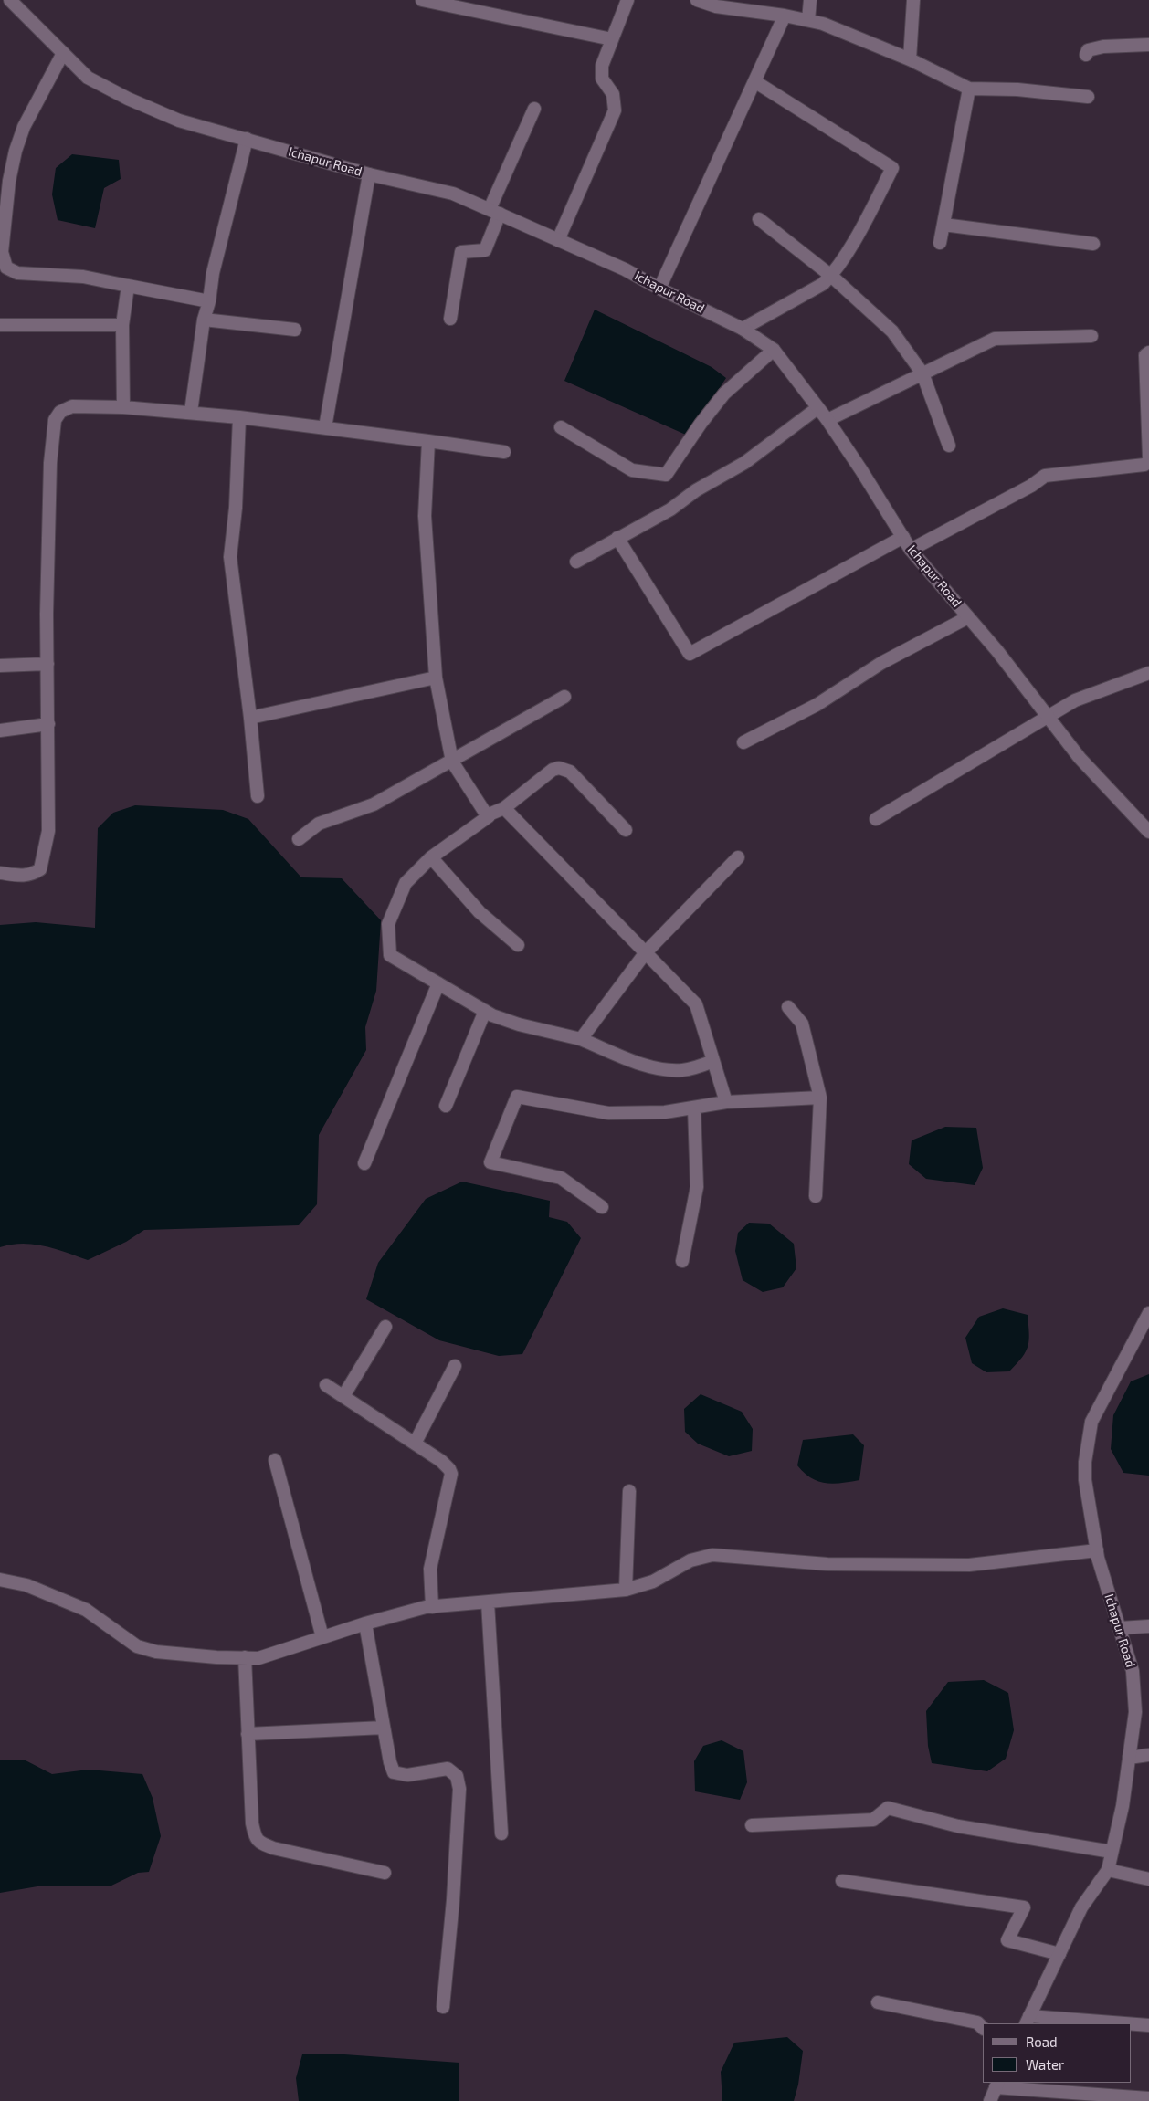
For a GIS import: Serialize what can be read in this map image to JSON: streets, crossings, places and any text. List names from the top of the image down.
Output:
{
  "streets": {
    "street": ["Ichapur Road"]
  },
  "legend": ["Road", "Water"]
}
